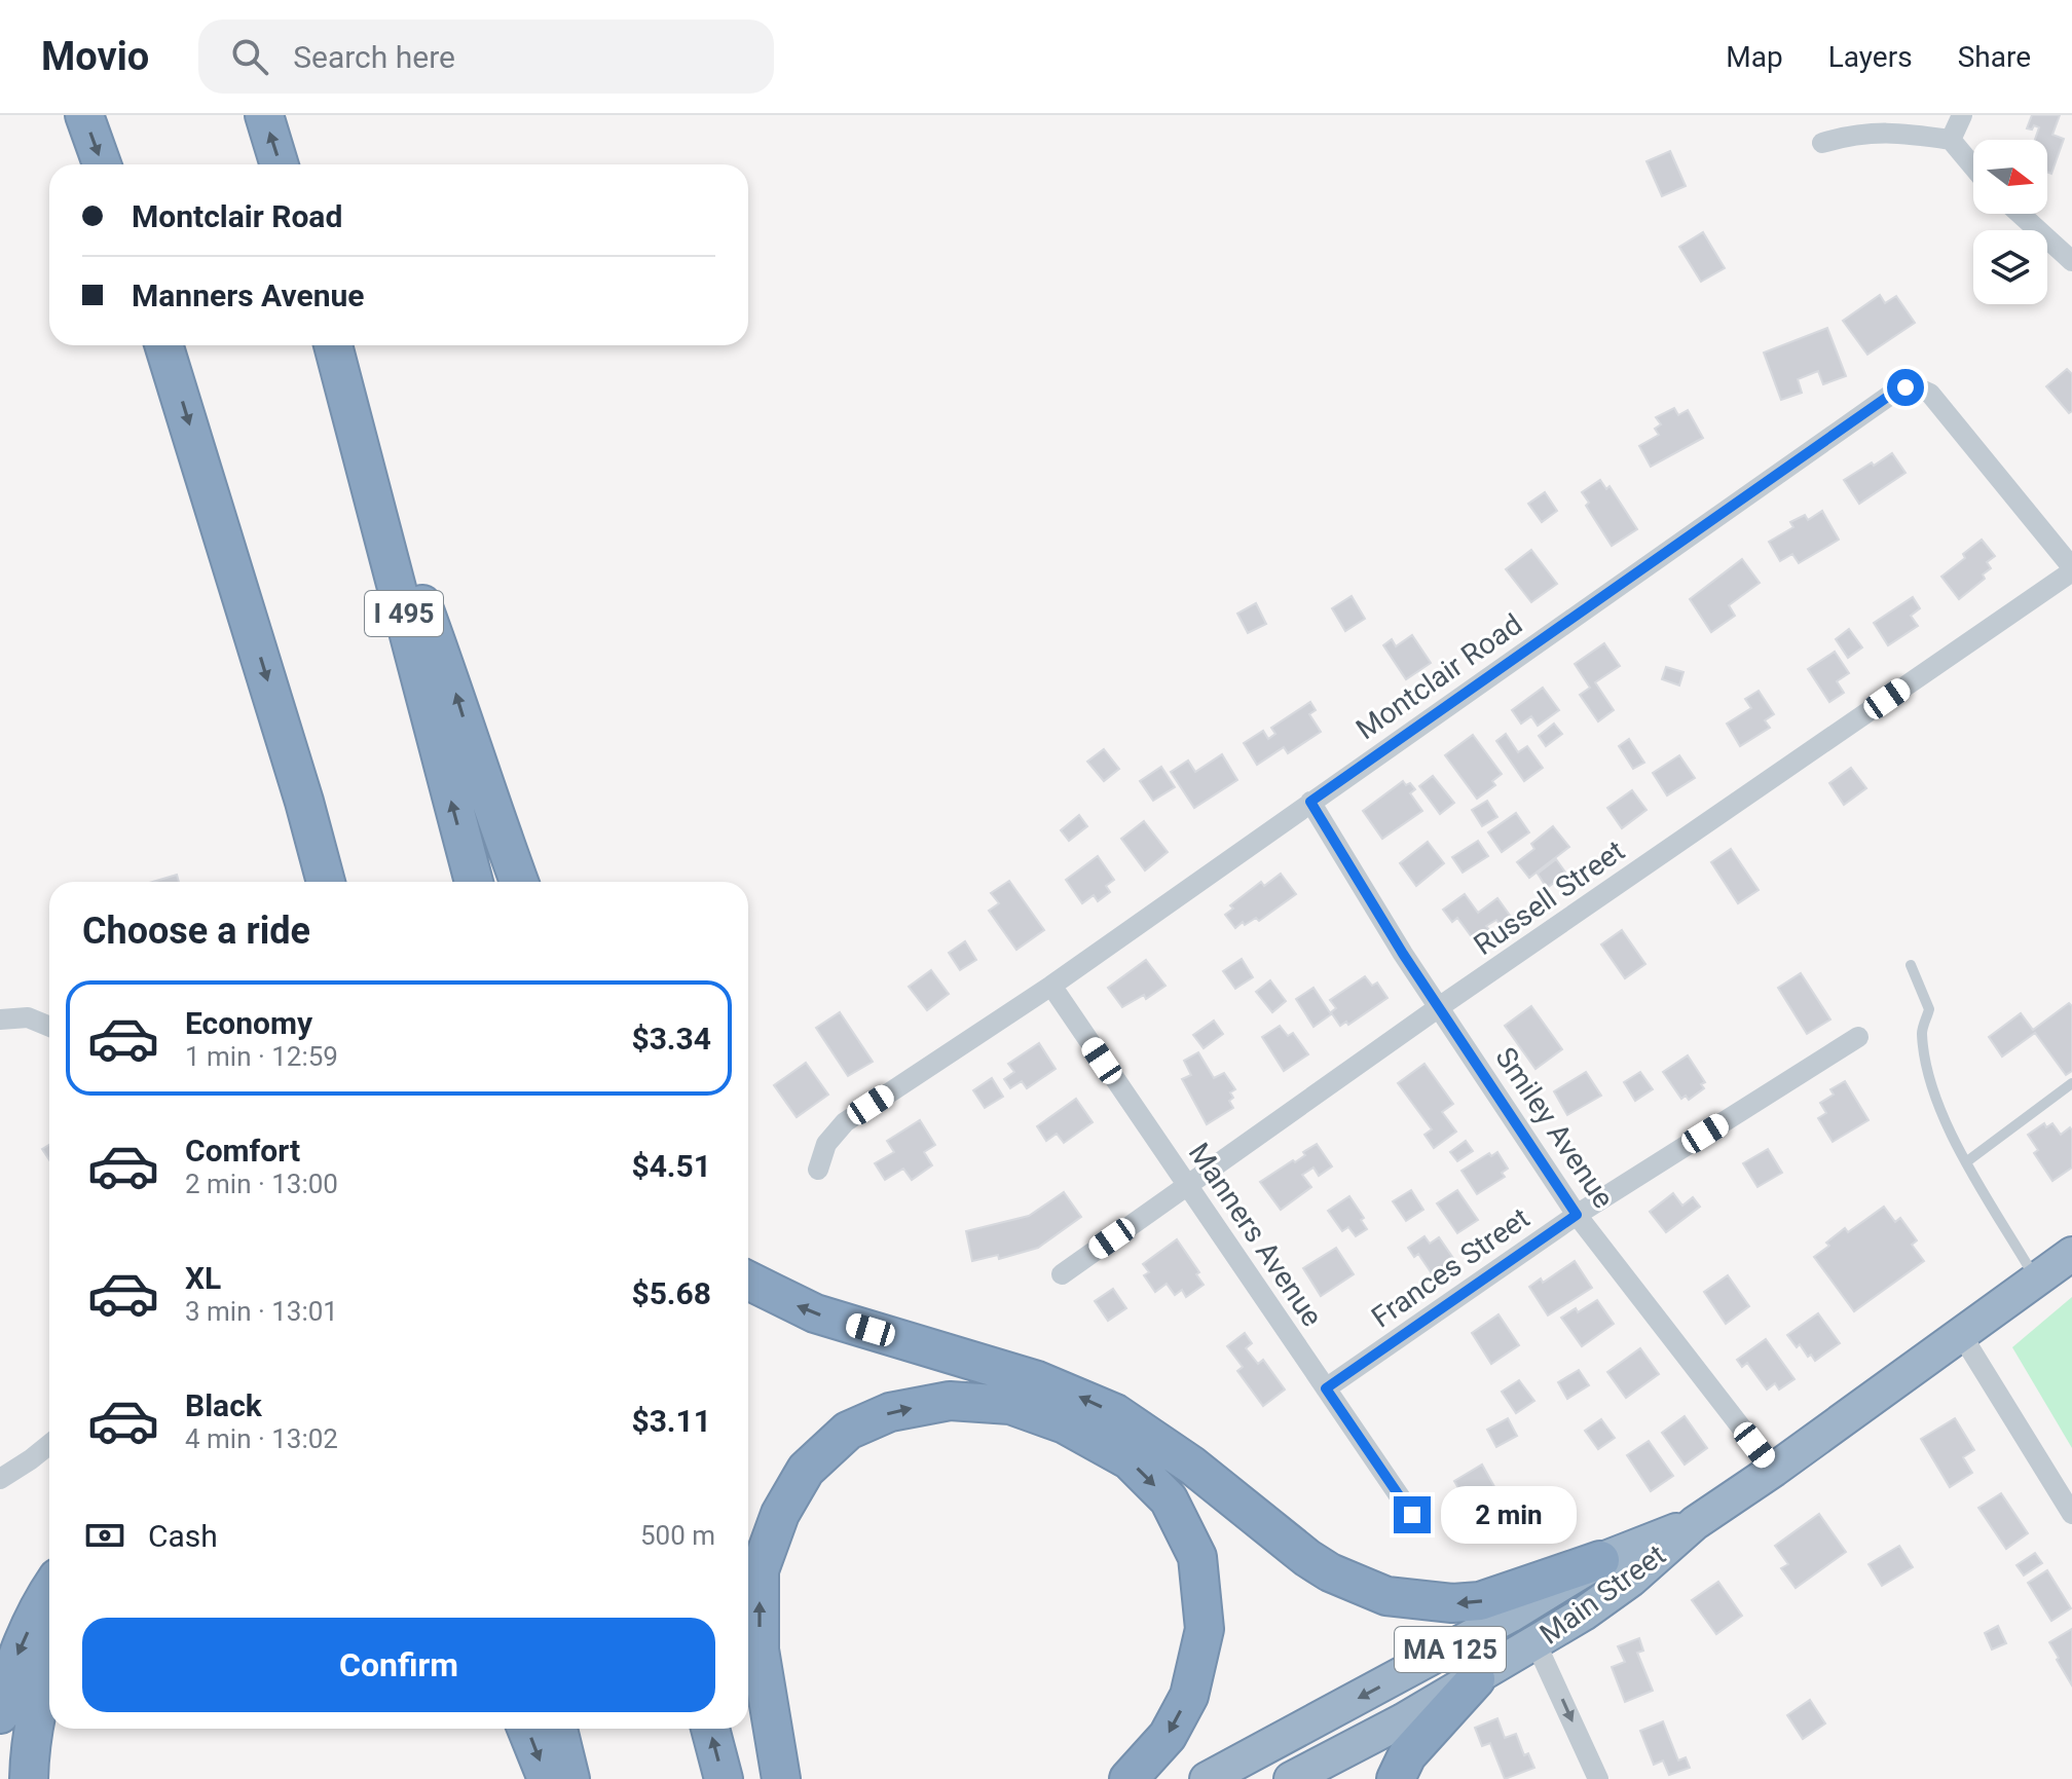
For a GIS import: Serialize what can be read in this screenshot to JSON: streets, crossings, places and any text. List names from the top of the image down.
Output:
{
  "streets": {
    "highway": ["I 495", "Main Street", "MA 125"],
    "street": [
      "Montclair Road",
      "Russell Street",
      "Smiley Avenue",
      "Manners Avenue",
      "Frances Street"
    ]
  },
  "crossings": [
    ["Montclair Road", "Russell Street"],
    ["Montclair Road", "Smiley Avenue"],
    ["Montclair Road", "Manners Avenue"],
    ["Russell Street", "Smiley Avenue"],
    ["Russell Street", "Manners Avenue"],
    ["Smiley Avenue", "Frances Street"],
    ["Smiley Avenue", "Main Street"],
    ["Manners Avenue", "Frances Street"]
  ],
  "north": "right",
  "page": {
    "header": "Movio",
    "search": "Search here",
    "nav": ["Map", "Layers", "Share"],
    "banner": ["Montclair Road", "Manners Avenue"],
    "heading": "Choose a ride",
    "list": [
      {
        "name": "Economy",
        "note": "1 min · 12:59",
        "value": "$3.34"
      },
      {
        "name": "Comfort",
        "note": "2 min · 13:00",
        "value": "$4.51"
      },
      {
        "name": "XL",
        "note": "3 min · 13:01",
        "value": "$5.68"
      },
      {
        "name": "Black",
        "note": "4 min · 13:02",
        "value": "$3.11"
      }
    ],
    "bubble": "2 min",
    "pay": ["Cash", "500 m"],
    "buttons": "Confirm"
  }
}
